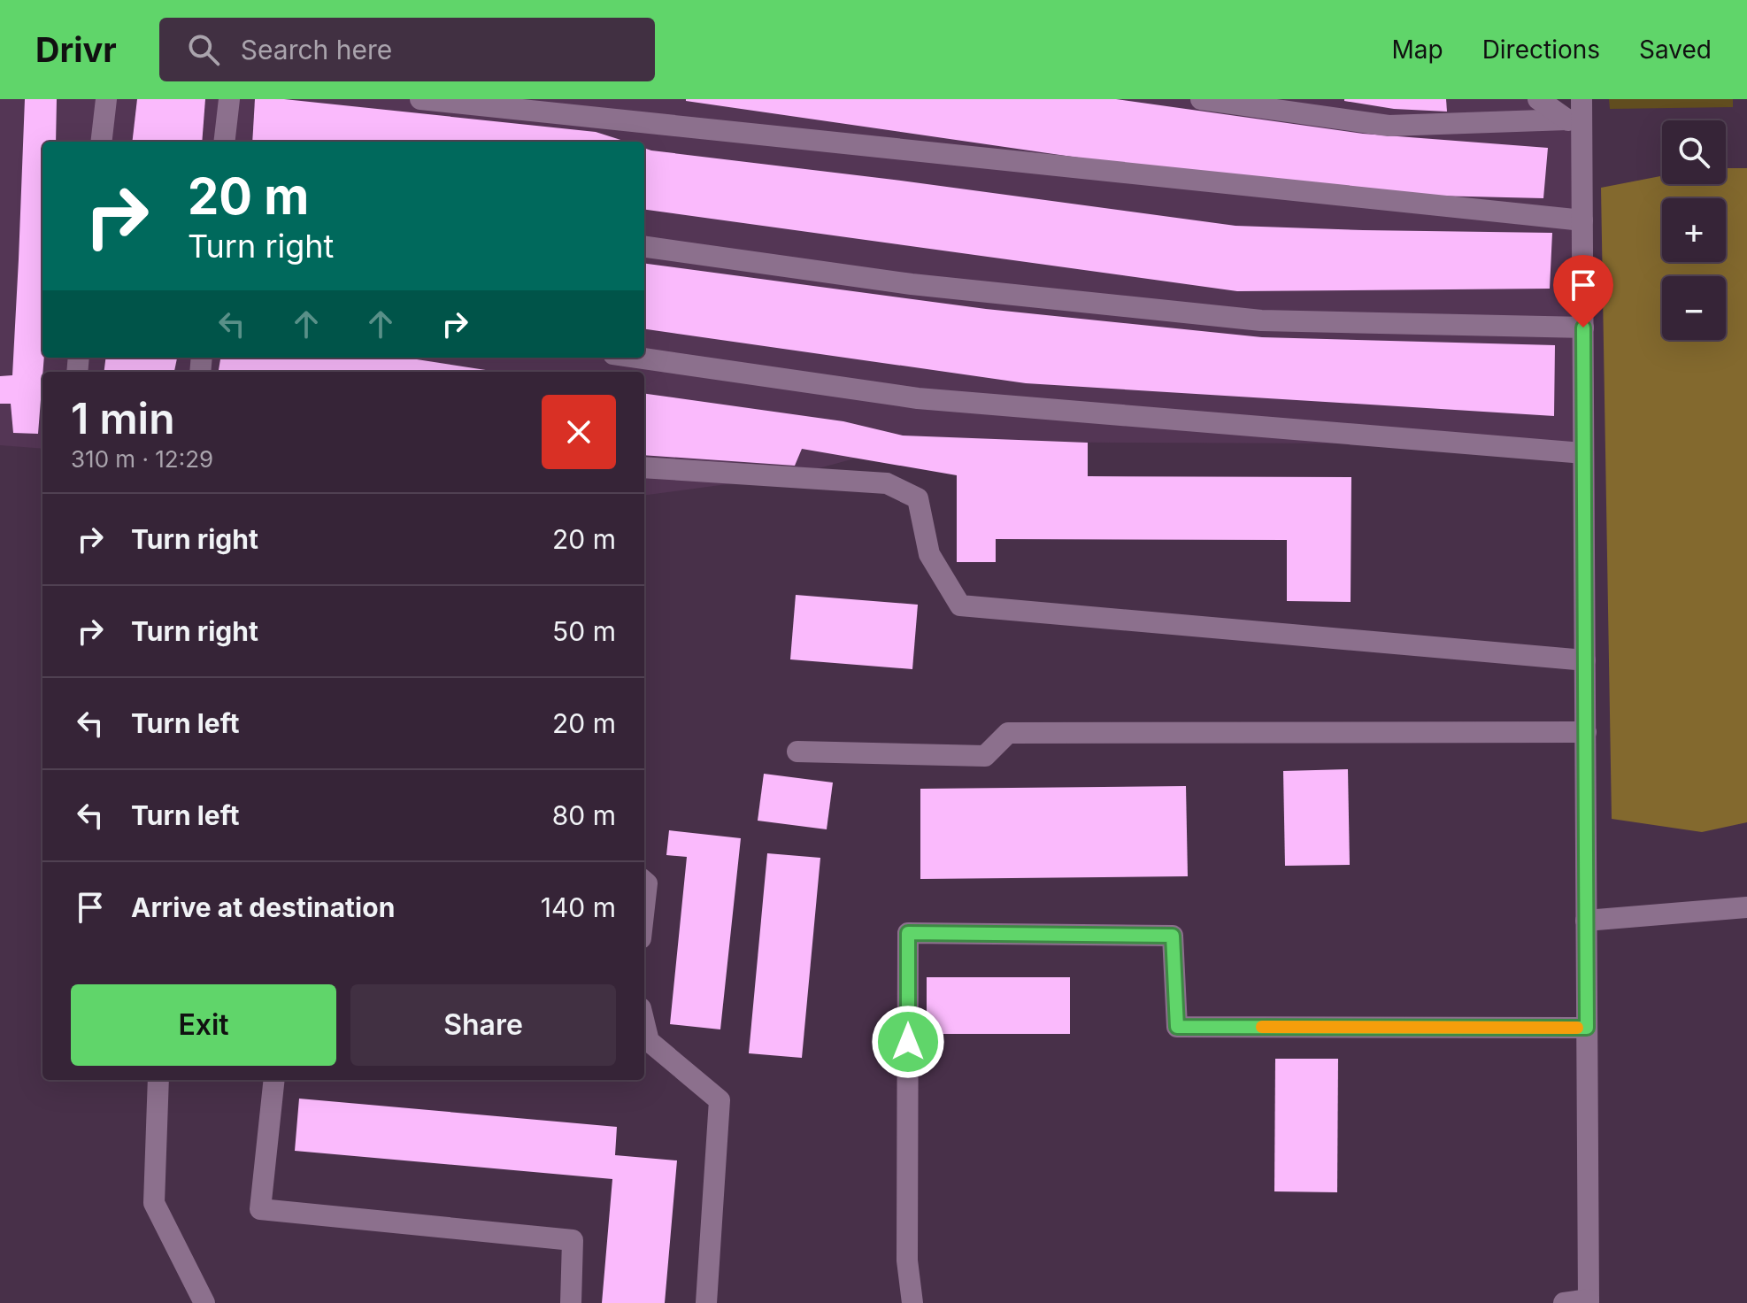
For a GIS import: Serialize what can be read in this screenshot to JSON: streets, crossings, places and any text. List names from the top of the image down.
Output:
{
  "page": {
    "header": "Drivr",
    "search": "Search here",
    "nav": ["Map", "Directions", "Saved"],
    "map_buttons": ["+", "−"],
    "turn": ["20 m", "Turn right"],
    "heading": ["1 min", "310 m · 12:29"],
    "list": [
      {
        "name": "Turn right",
        "value": "20 m"
      },
      {
        "name": "Turn right",
        "value": "50 m"
      },
      {
        "name": "Turn left",
        "value": "20 m"
      },
      {
        "name": "Turn left",
        "value": "80 m"
      },
      {
        "name": "Arrive at destination",
        "value": "140 m"
      }
    ],
    "buttons": ["Exit", "Share"]
  }
}
